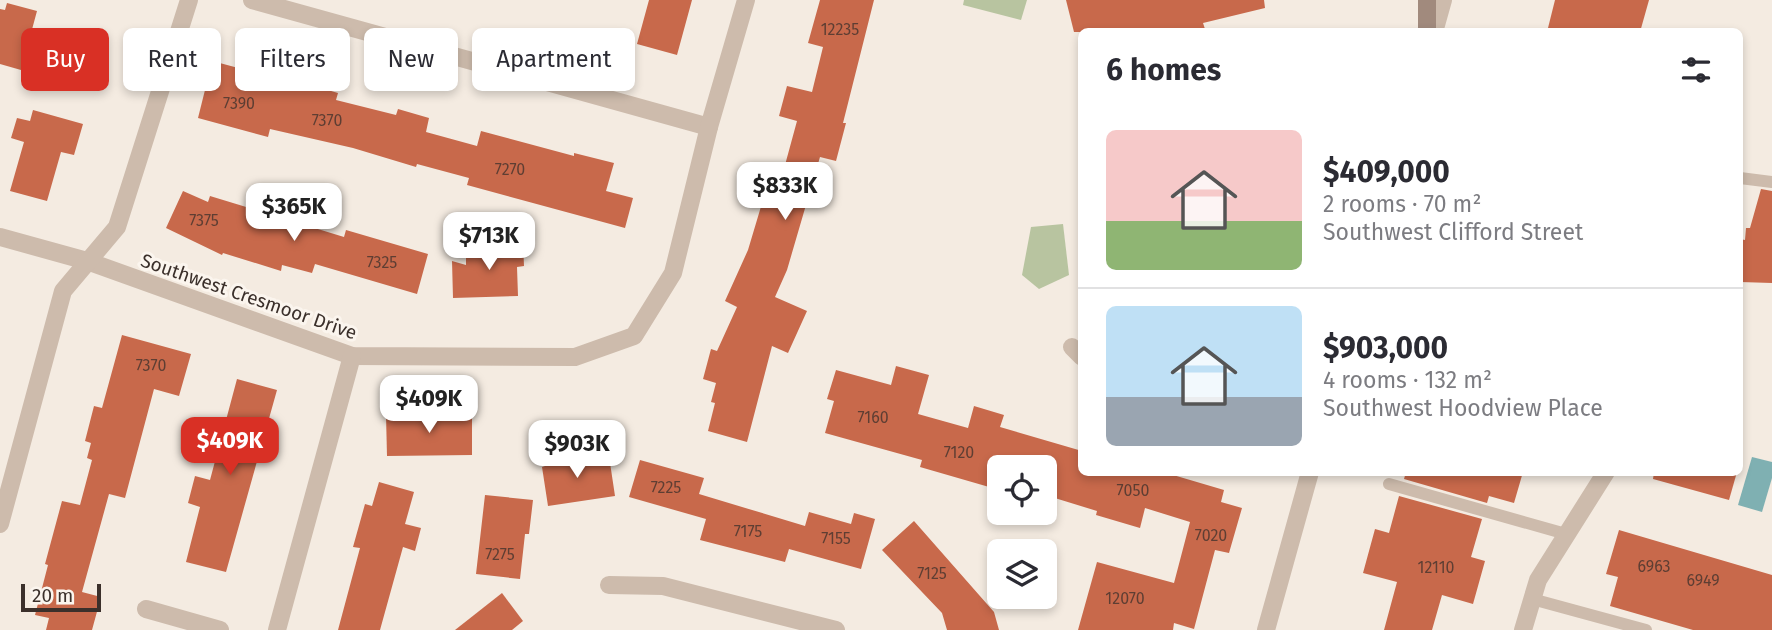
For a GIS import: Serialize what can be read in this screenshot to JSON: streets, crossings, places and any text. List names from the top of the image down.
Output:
{
  "streets": {
    "street": ["Southwest Cresmoor Drive"]
  },
  "house_numbers": [
    "12235",
    "7390",
    "7370",
    "7270",
    "7375",
    "7325",
    "7370",
    "7160",
    "7120",
    "7225",
    "7050",
    "7175",
    "7020",
    "7155",
    "7275",
    "6963",
    "12110",
    "7125",
    "6949",
    "12070"
  ],
  "scale_bar": "20 m",
  "page": {
    "chip": [
      "Buy",
      "Rent",
      "Filters",
      "New",
      "Apartment"
    ],
    "heading": "6 homes",
    "list": [
      {
        "name": "$409,000",
        "note": "2 rooms · 70 m² · Southwest Clifford Street"
      },
      {
        "name": "$903,000",
        "note": "4 rooms · 132 m² · Southwest Hoodview Place"
      }
    ],
    "price": [
      "$833K",
      "$365K",
      "$713K",
      "$409K",
      "$409K",
      "$903K"
    ],
    "scale": "20 m"
  }
}
